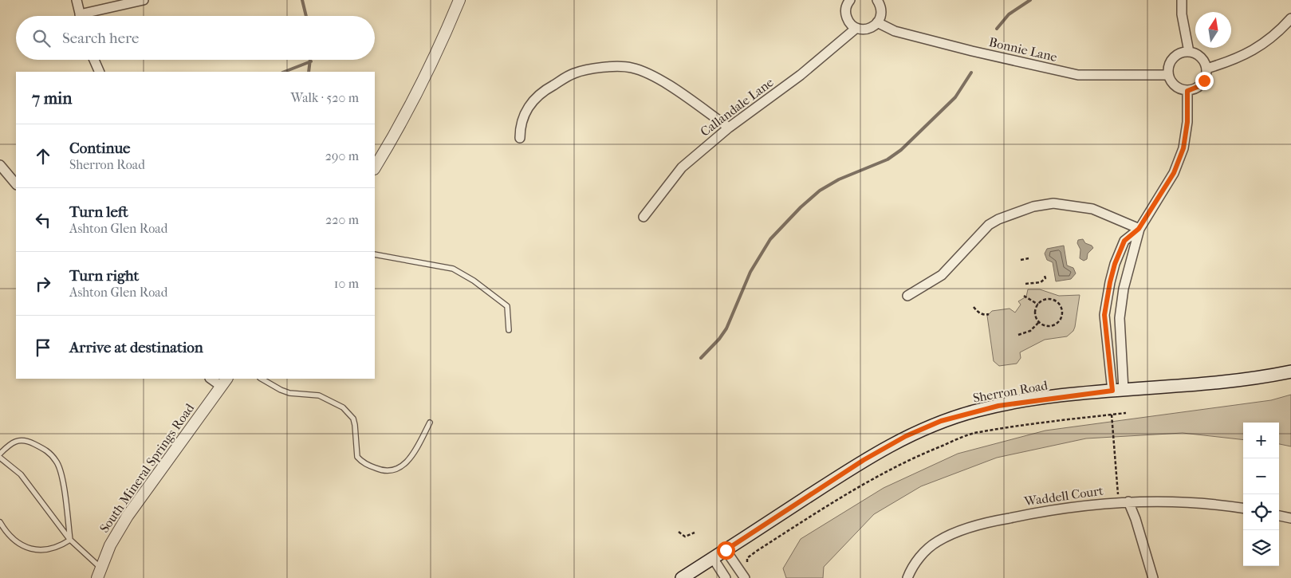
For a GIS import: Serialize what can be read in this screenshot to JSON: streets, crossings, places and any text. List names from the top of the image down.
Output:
{
  "streets": {
    "main road": ["Sherron Road"],
    "street": [
      "Bonnie Lane",
      "Callandale Lane",
      "South Mineral Springs Road",
      "Waddell Court"
    ]
  },
  "north": "top",
  "page": {
    "search": "Search here",
    "heading": ["7 min", "Walk · 520 m"],
    "list": [
      ["Continue", "Sherron Road", "290 m"],
      ["Turn left", "Ashton Glen Road", "220 m"],
      ["Turn right", "Ashton Glen Road", "10 m"],
      "Arrive at destination"
    ],
    "map_buttons": ["+", "−"]
  }
}
